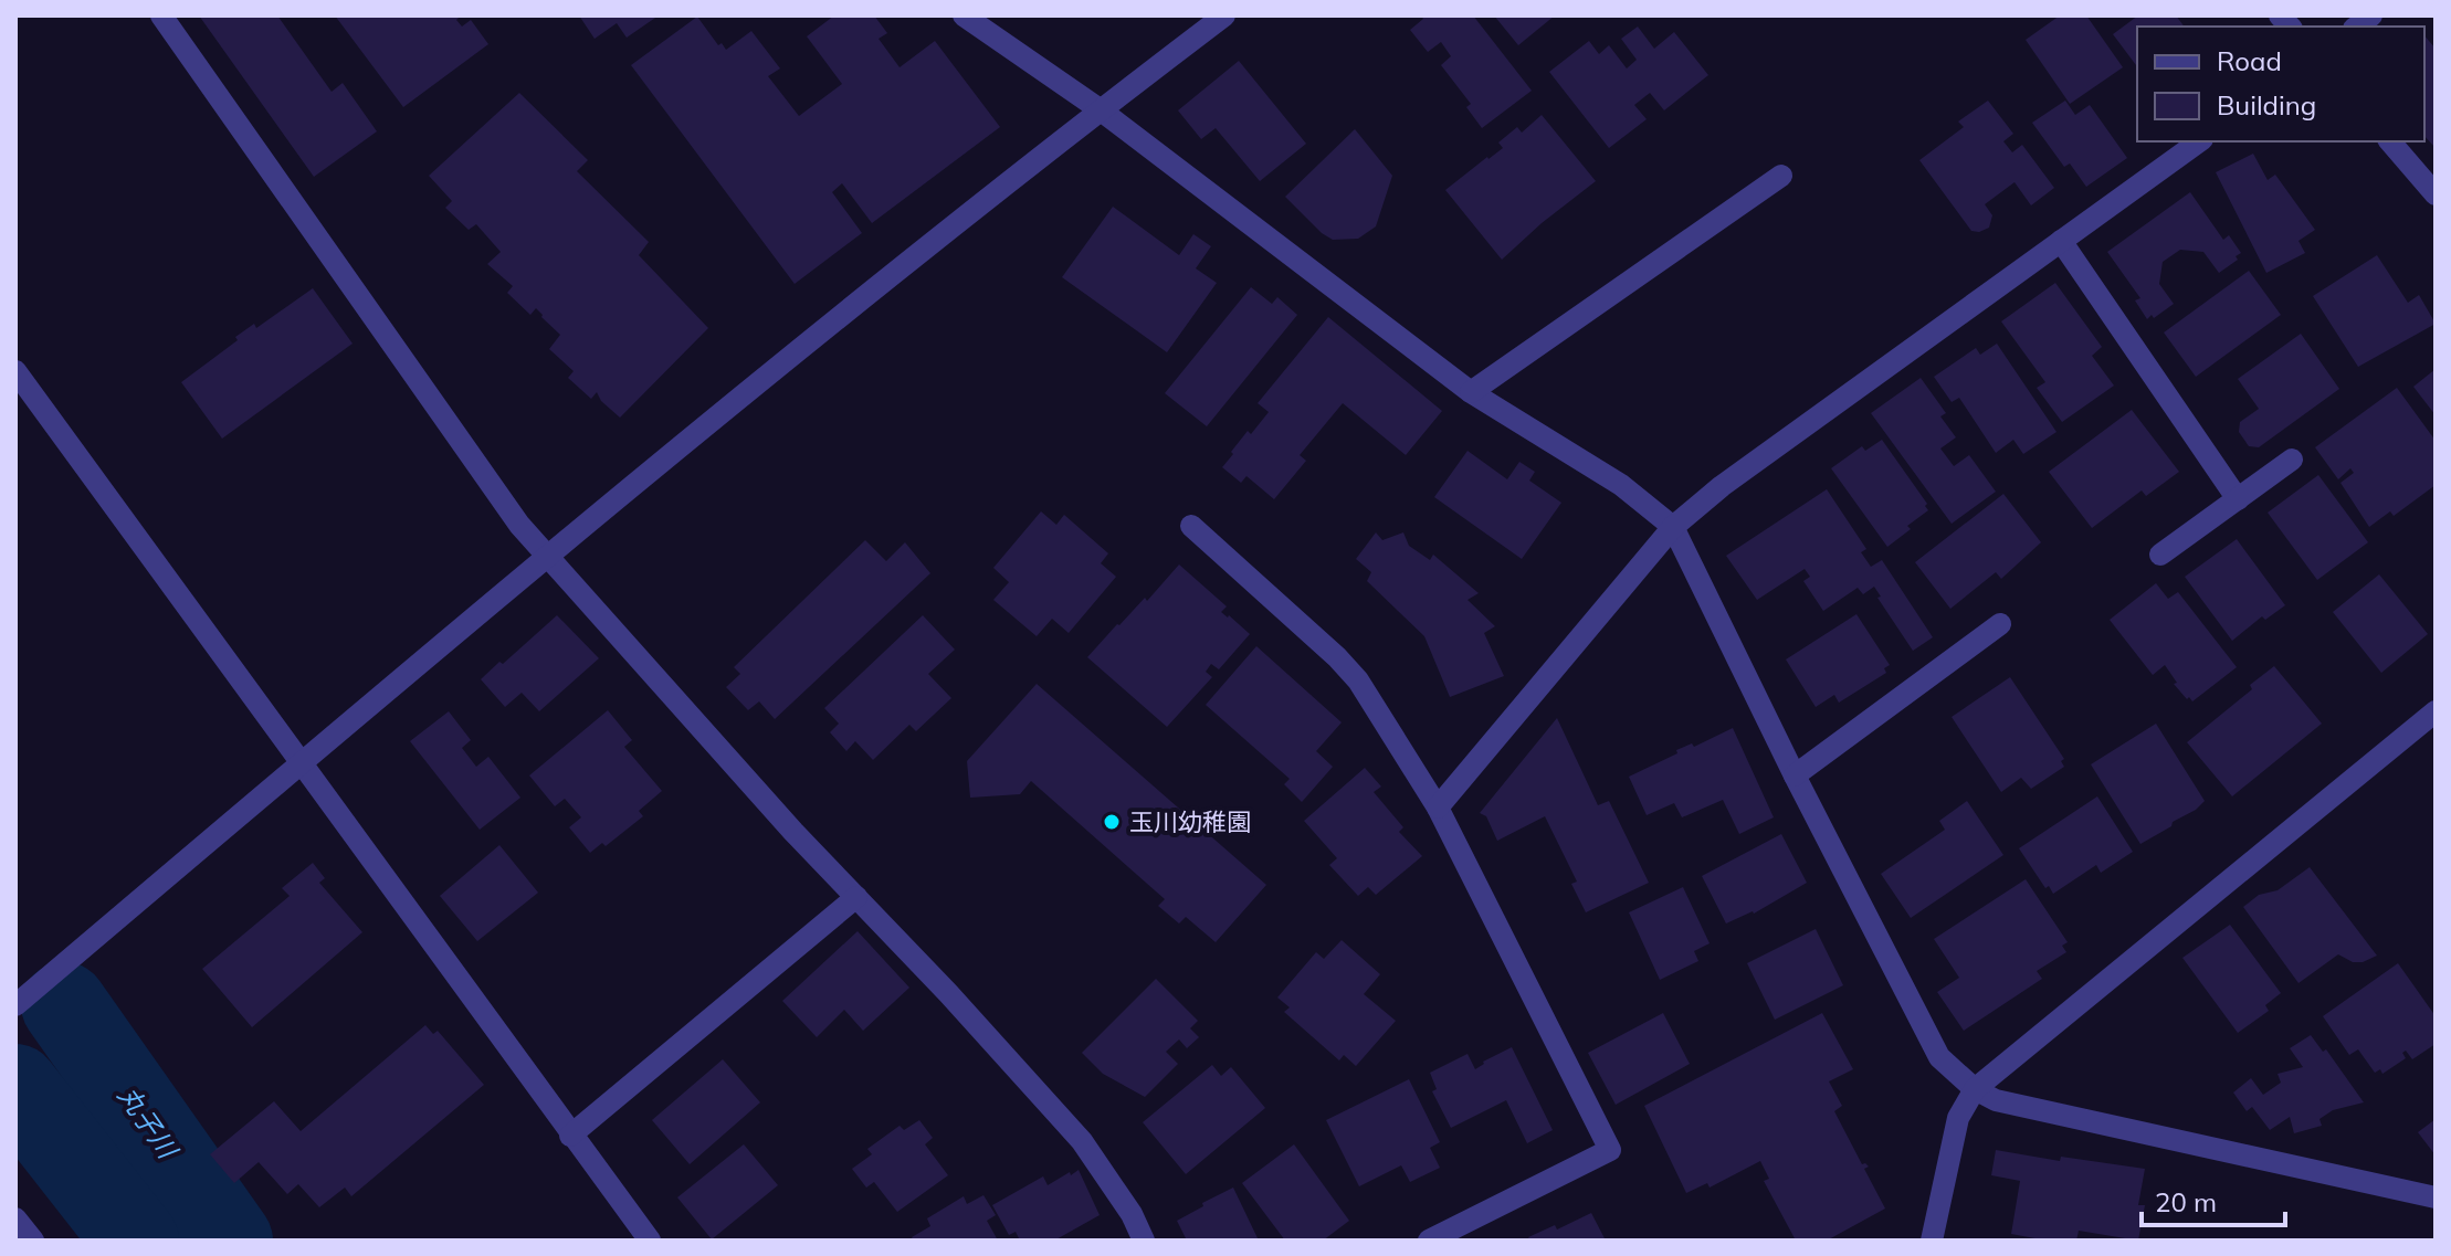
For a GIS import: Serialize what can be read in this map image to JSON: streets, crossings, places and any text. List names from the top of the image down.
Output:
{
  "water": ["丸子川"],
  "places": ["玉川幼稚園"],
  "legend": ["Road", "Building"],
  "scale_bar": "20 m"
}
